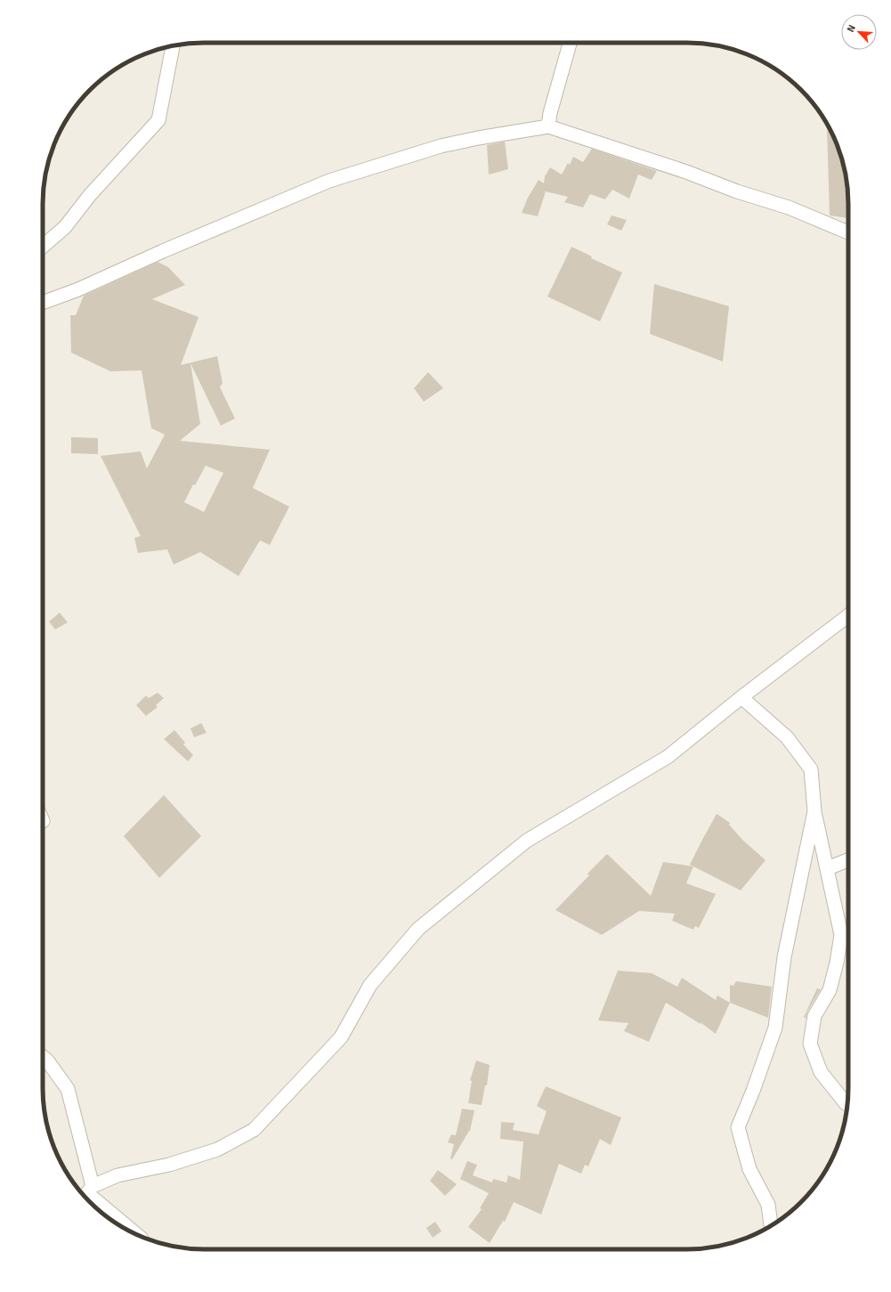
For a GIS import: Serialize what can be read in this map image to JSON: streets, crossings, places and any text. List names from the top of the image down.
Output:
{
  "north": "top left"
}
